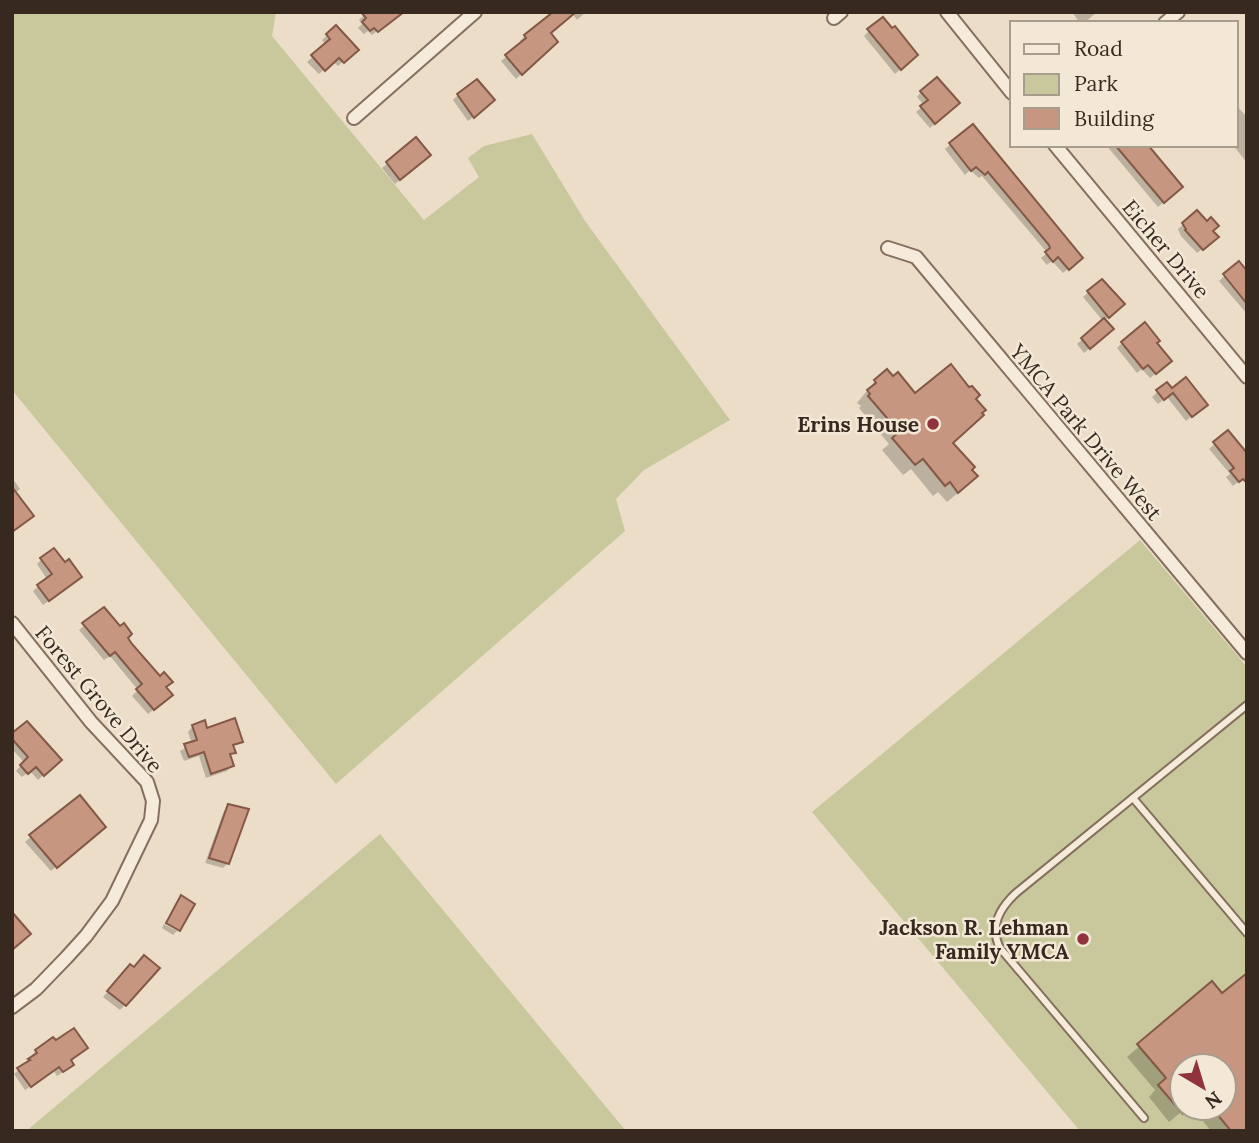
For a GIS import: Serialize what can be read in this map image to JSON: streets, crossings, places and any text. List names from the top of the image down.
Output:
{
  "streets": {
    "street": ["Eicher Drive", "YMCA Park Drive West", "Forest Grove Drive"]
  },
  "places": ["Erins House", "Jackson R. Lehman Family YMCA"],
  "legend": ["Road", "Park", "Building"],
  "north": "bottom right"
}
